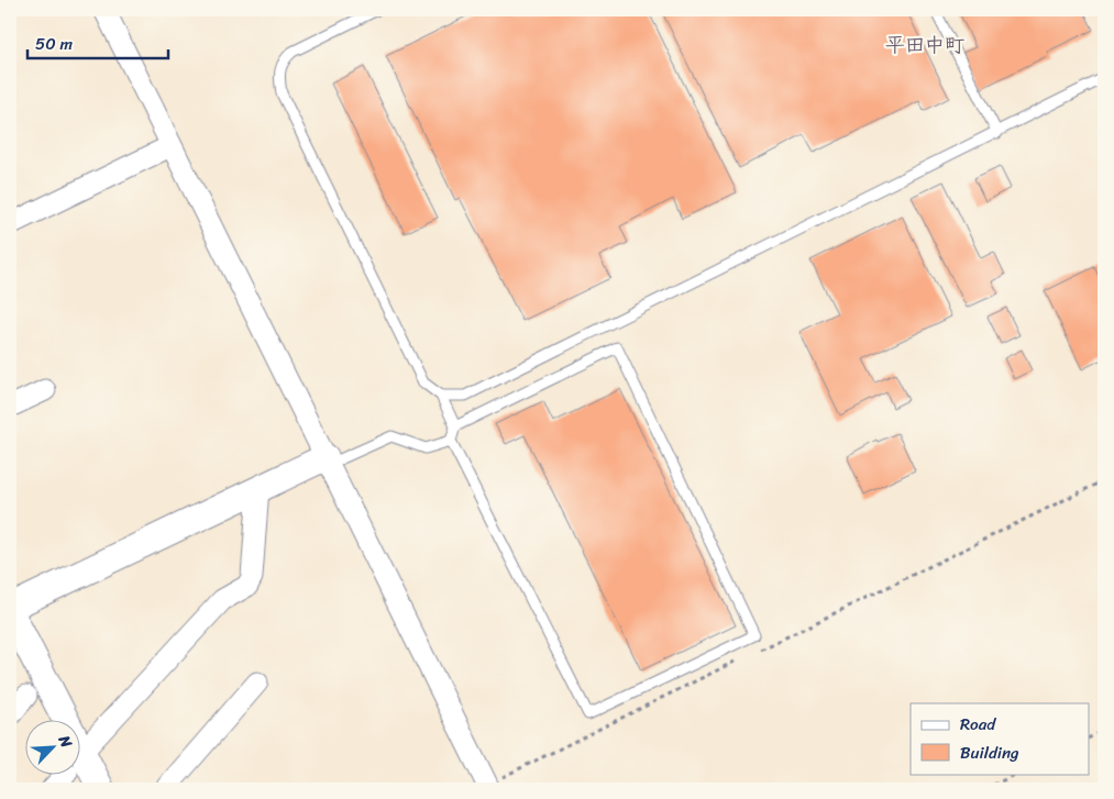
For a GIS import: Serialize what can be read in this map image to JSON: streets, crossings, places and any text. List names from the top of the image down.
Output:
{
  "districts": ["平田中町"],
  "legend": ["Road", "Building"],
  "scale_bar": "50 m",
  "north": "top right"
}
